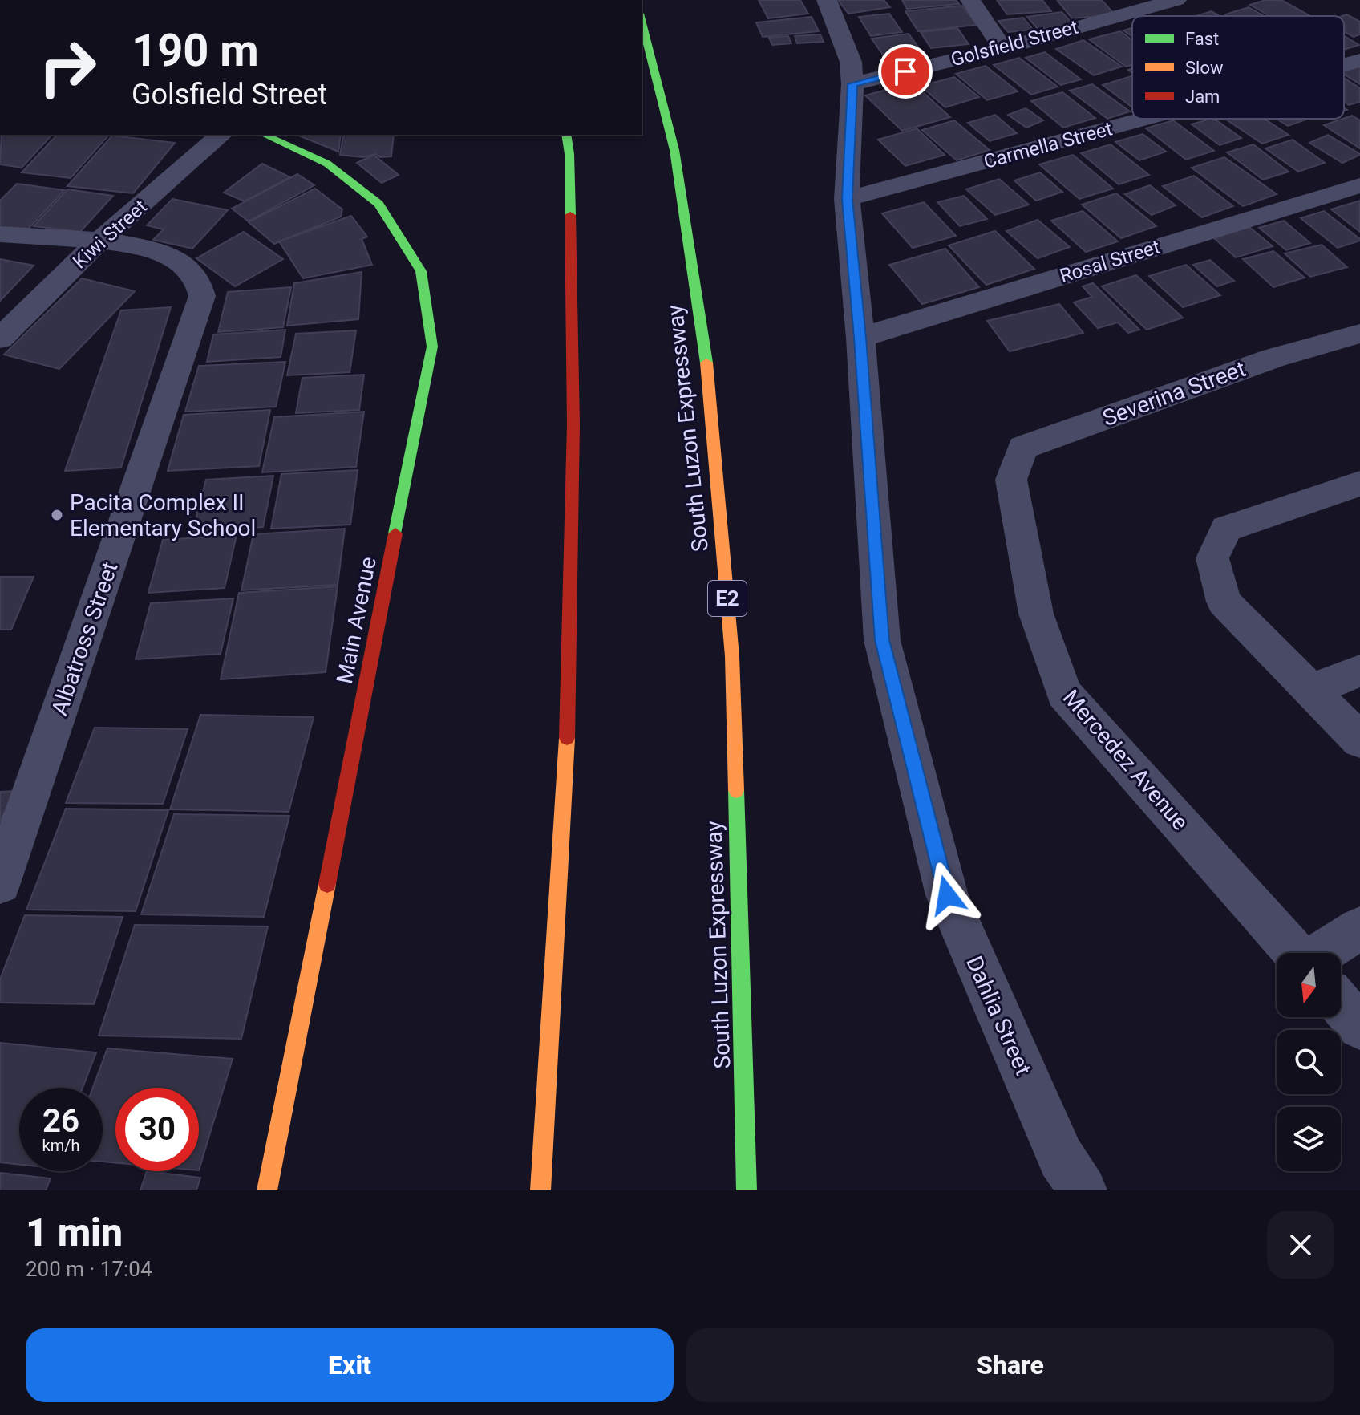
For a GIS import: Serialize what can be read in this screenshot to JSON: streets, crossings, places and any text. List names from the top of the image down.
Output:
{
  "streets": {
    "main road": ["South Luzon Expressway", "E2", "Main Avenue"],
    "street": [
      "Golsfield Street",
      "Carmella Street",
      "Kiwi Street",
      "Rosal Street",
      "Severina Street",
      "Albatross Street",
      "Mercedez Avenue",
      "Dahlia Street"
    ]
  },
  "crossings": [
    ["Golsfield Street", "Dahlia Street"],
    ["Carmella Street", "Dahlia Street"],
    ["Kiwi Street", "Albatross Street"],
    ["Rosal Street", "Dahlia Street"],
    ["Severina Street", "Mercedez Avenue"]
  ],
  "places": ["Pacita Complex II Elementary School"],
  "legend": ["Fast", "Slow", "Jam"],
  "north": "bottom",
  "page": {
    "turn": ["190 m", "Golsfield Street"],
    "speed": "26 km/h",
    "limit": "30",
    "heading": ["1 min", "200 m · 17:04"],
    "buttons": ["Exit", "Share"]
  }
}
